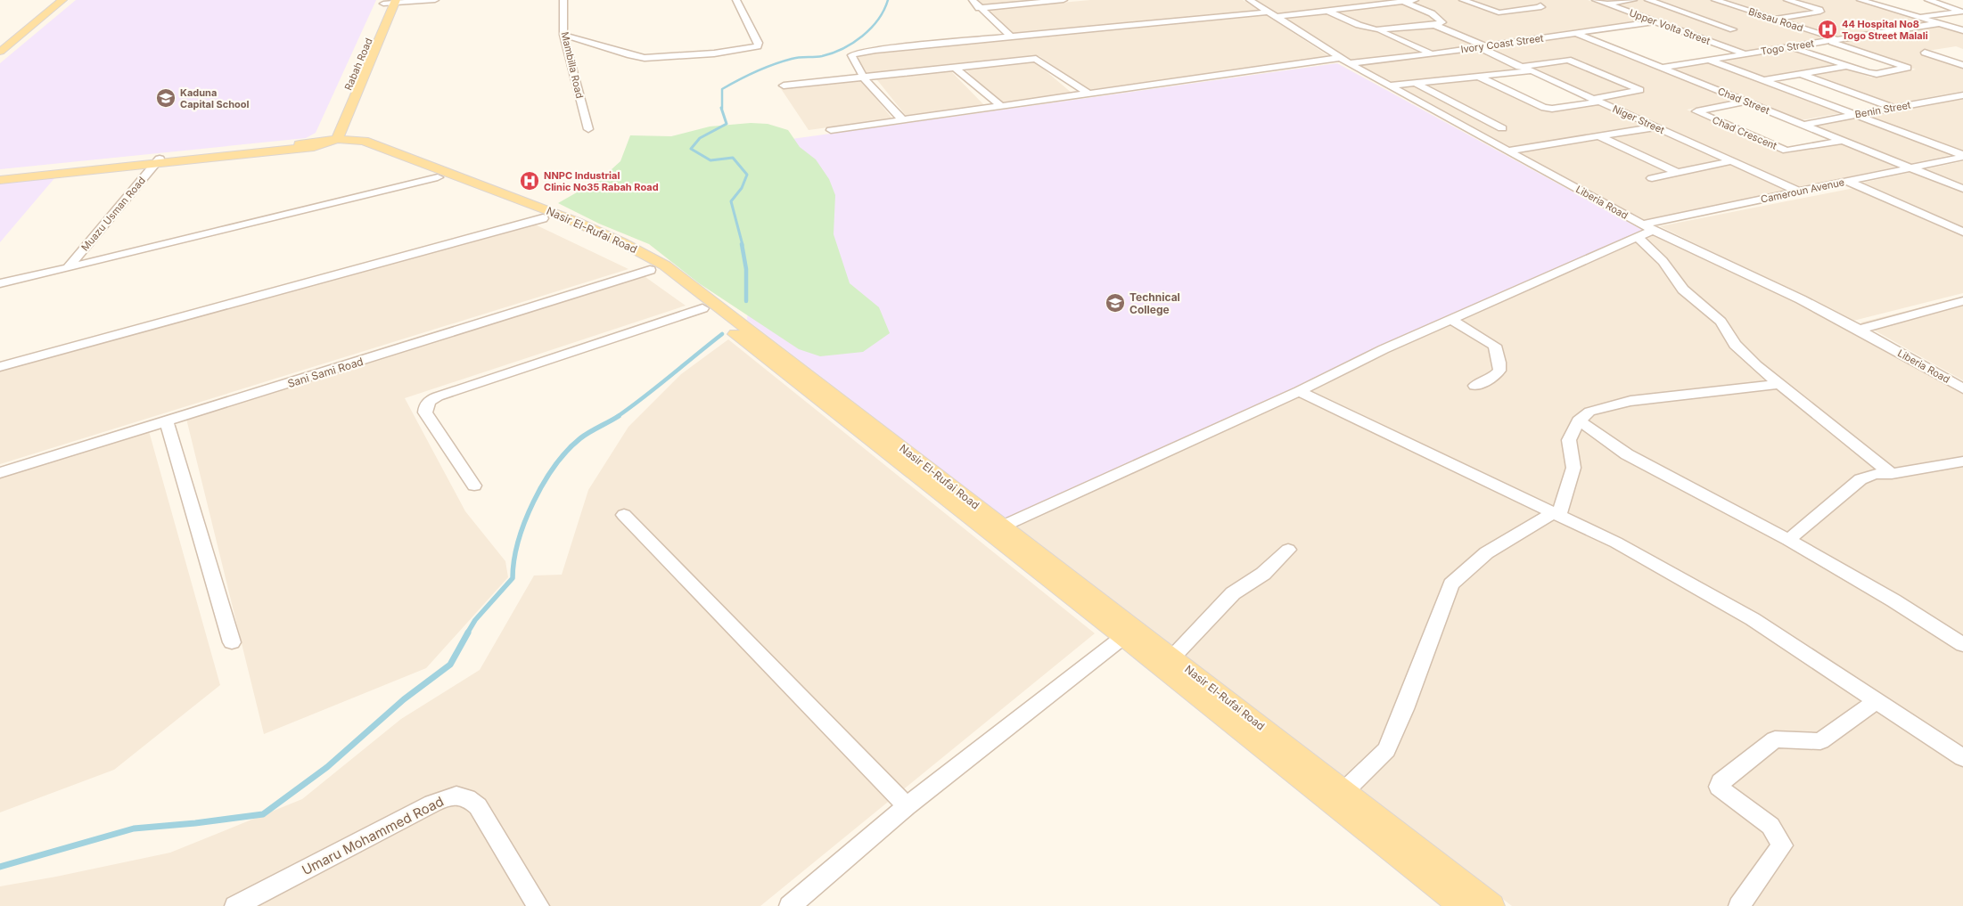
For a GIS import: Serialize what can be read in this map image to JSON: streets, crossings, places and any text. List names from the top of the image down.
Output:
{
  "streets": {
    "main road": ["Rabah Road", "Nasir El-Rufai Road"],
    "street": [
      "Bissau Road",
      "Upper Volta Street",
      "Ivory Coast Street",
      "Togo Street",
      "Mambilla Road",
      "Chad Street",
      "Benin Street",
      "Niger Street",
      "Chad Crescent",
      "Cameroun Avenue",
      "Liberia Road",
      "Muazu Usman Road",
      "Sani Sami Road",
      "Umaru Mohammed Road"
    ]
  },
  "crossings": [
    ["Bissau Road", "Togo Street"],
    ["Upper Volta Street", "Ivory Coast Street"],
    ["Upper Volta Street", "Togo Street"],
    ["Ivory Coast Street", "Chad Street"],
    ["Ivory Coast Street", "Niger Street"],
    ["Ivory Coast Street", "Liberia Road"],
    ["Togo Street", "Chad Street"],
    ["Rabah Road", "Nasir El-Rufai Road"],
    ["Chad Street", "Benin Street"],
    ["Chad Street", "Chad Crescent"],
    ["Chad Street", "Cameroun Avenue"],
    ["Niger Street", "Cameroun Avenue"],
    ["Cameroun Avenue", "Liberia Road"],
    ["Cameroun Avenue", "Nasir El-Rufai Road"],
    ["Muazu Usman Road", "Nasir El-Rufai Road"],
    ["Nasir El-Rufai Road", "Sani Sami Road"]
  ],
  "places": {
    "hospital": ["44 Hospital No8 Togo Street Malali", "NNPC Industrial Clinic No35 Rabah Road"],
    "school or university": ["Kaduna Capital School", "Technical College"]
  }
}
